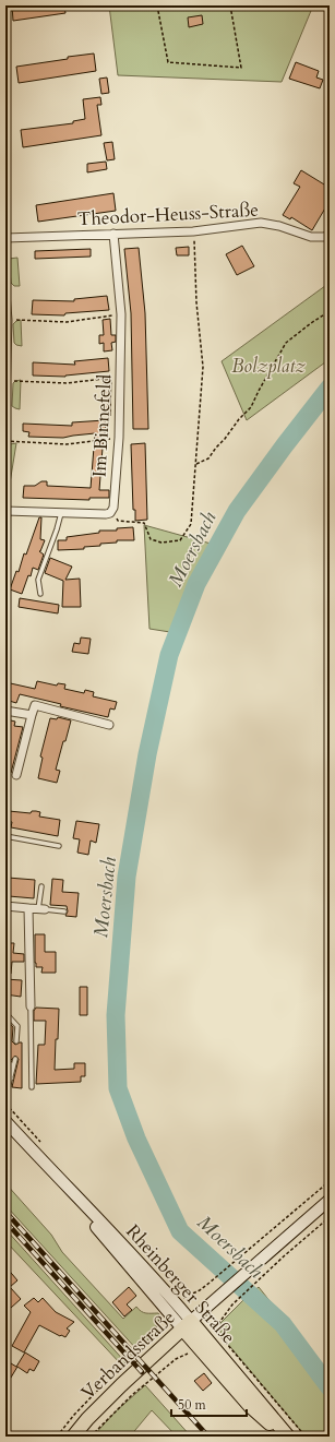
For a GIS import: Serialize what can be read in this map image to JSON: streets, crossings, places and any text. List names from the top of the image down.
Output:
{
  "streets": {
    "main road": ["Rheinberger Straße", "Verbandsstraße"],
    "street": ["Theodor-Heuss-Straße", "Im Binnefeld"]
  },
  "crossings": [
    ["Theodor-Heuss-Straße", "Im Binnefeld"],
    ["Rheinberger Straße", "Verbandsstraße"]
  ],
  "water": ["Moersbach"],
  "parks": ["Bolzplatz"],
  "scale_bar": "50 m"
}
